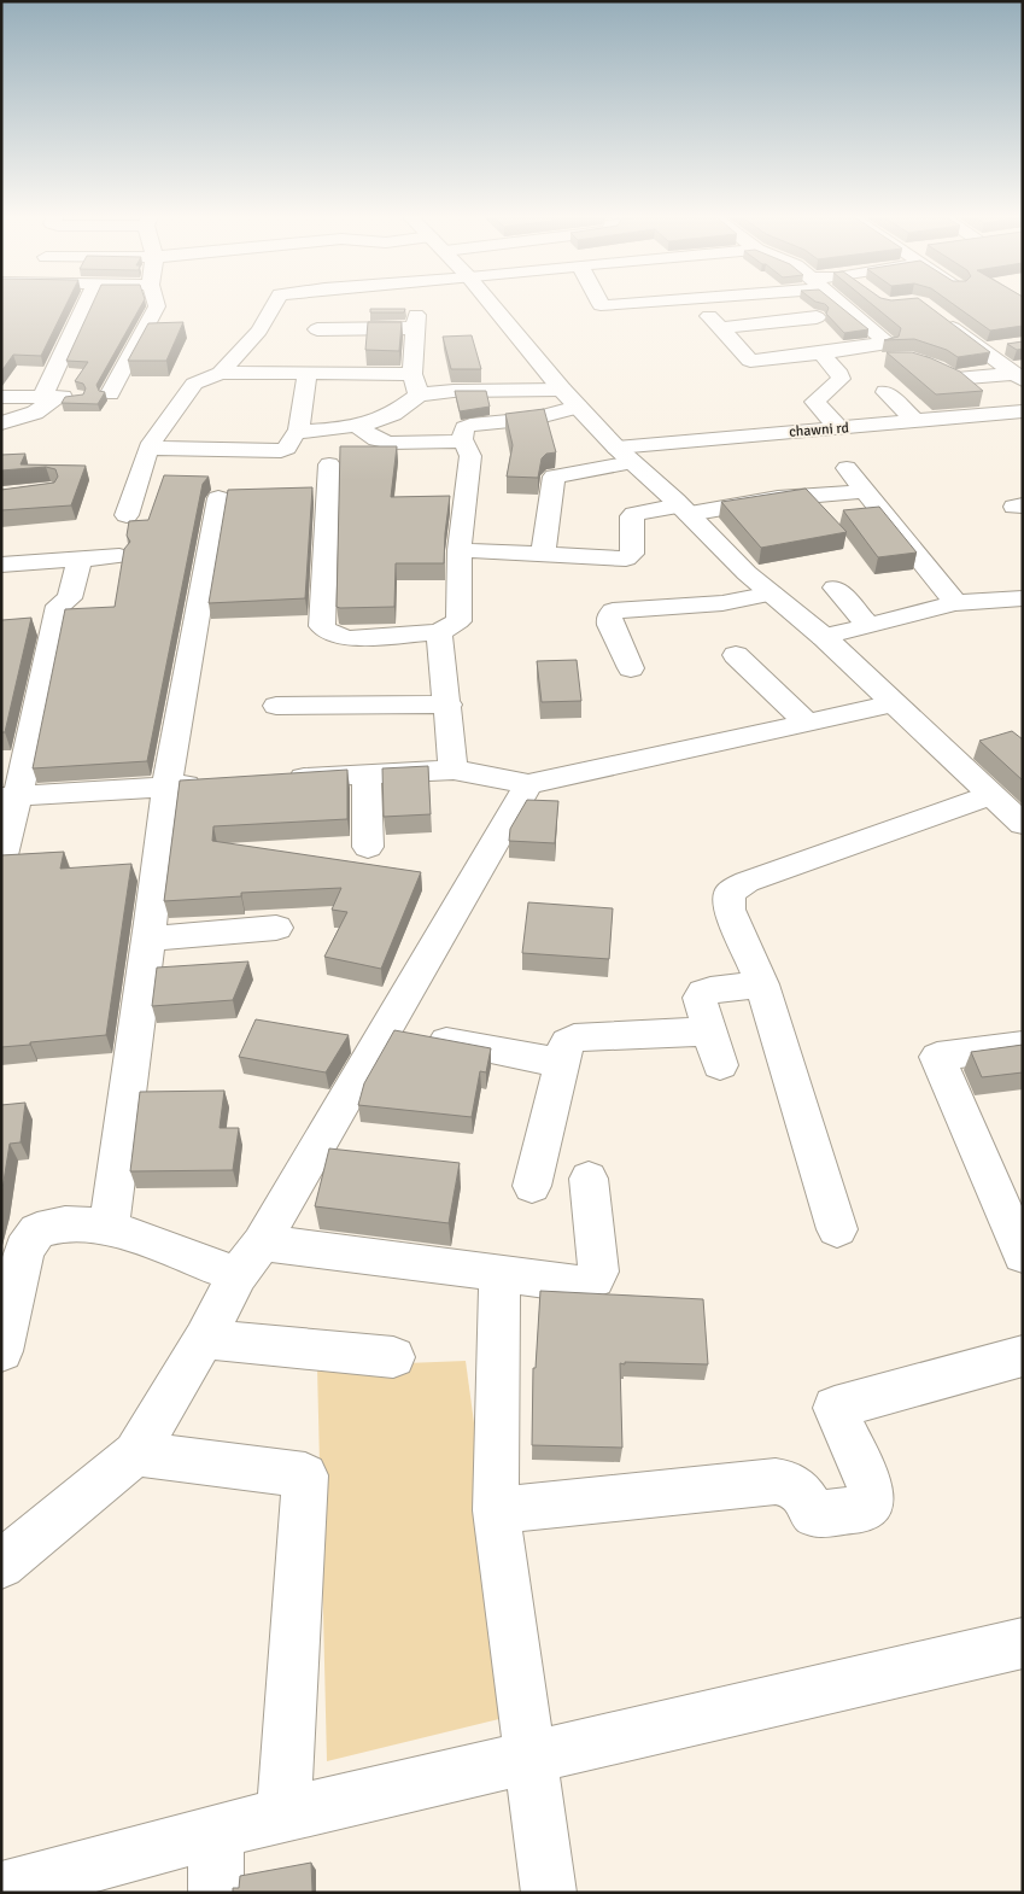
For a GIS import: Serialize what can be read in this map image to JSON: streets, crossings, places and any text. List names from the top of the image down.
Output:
{
  "streets": {
    "street": ["chawni rd"]
  }
}
